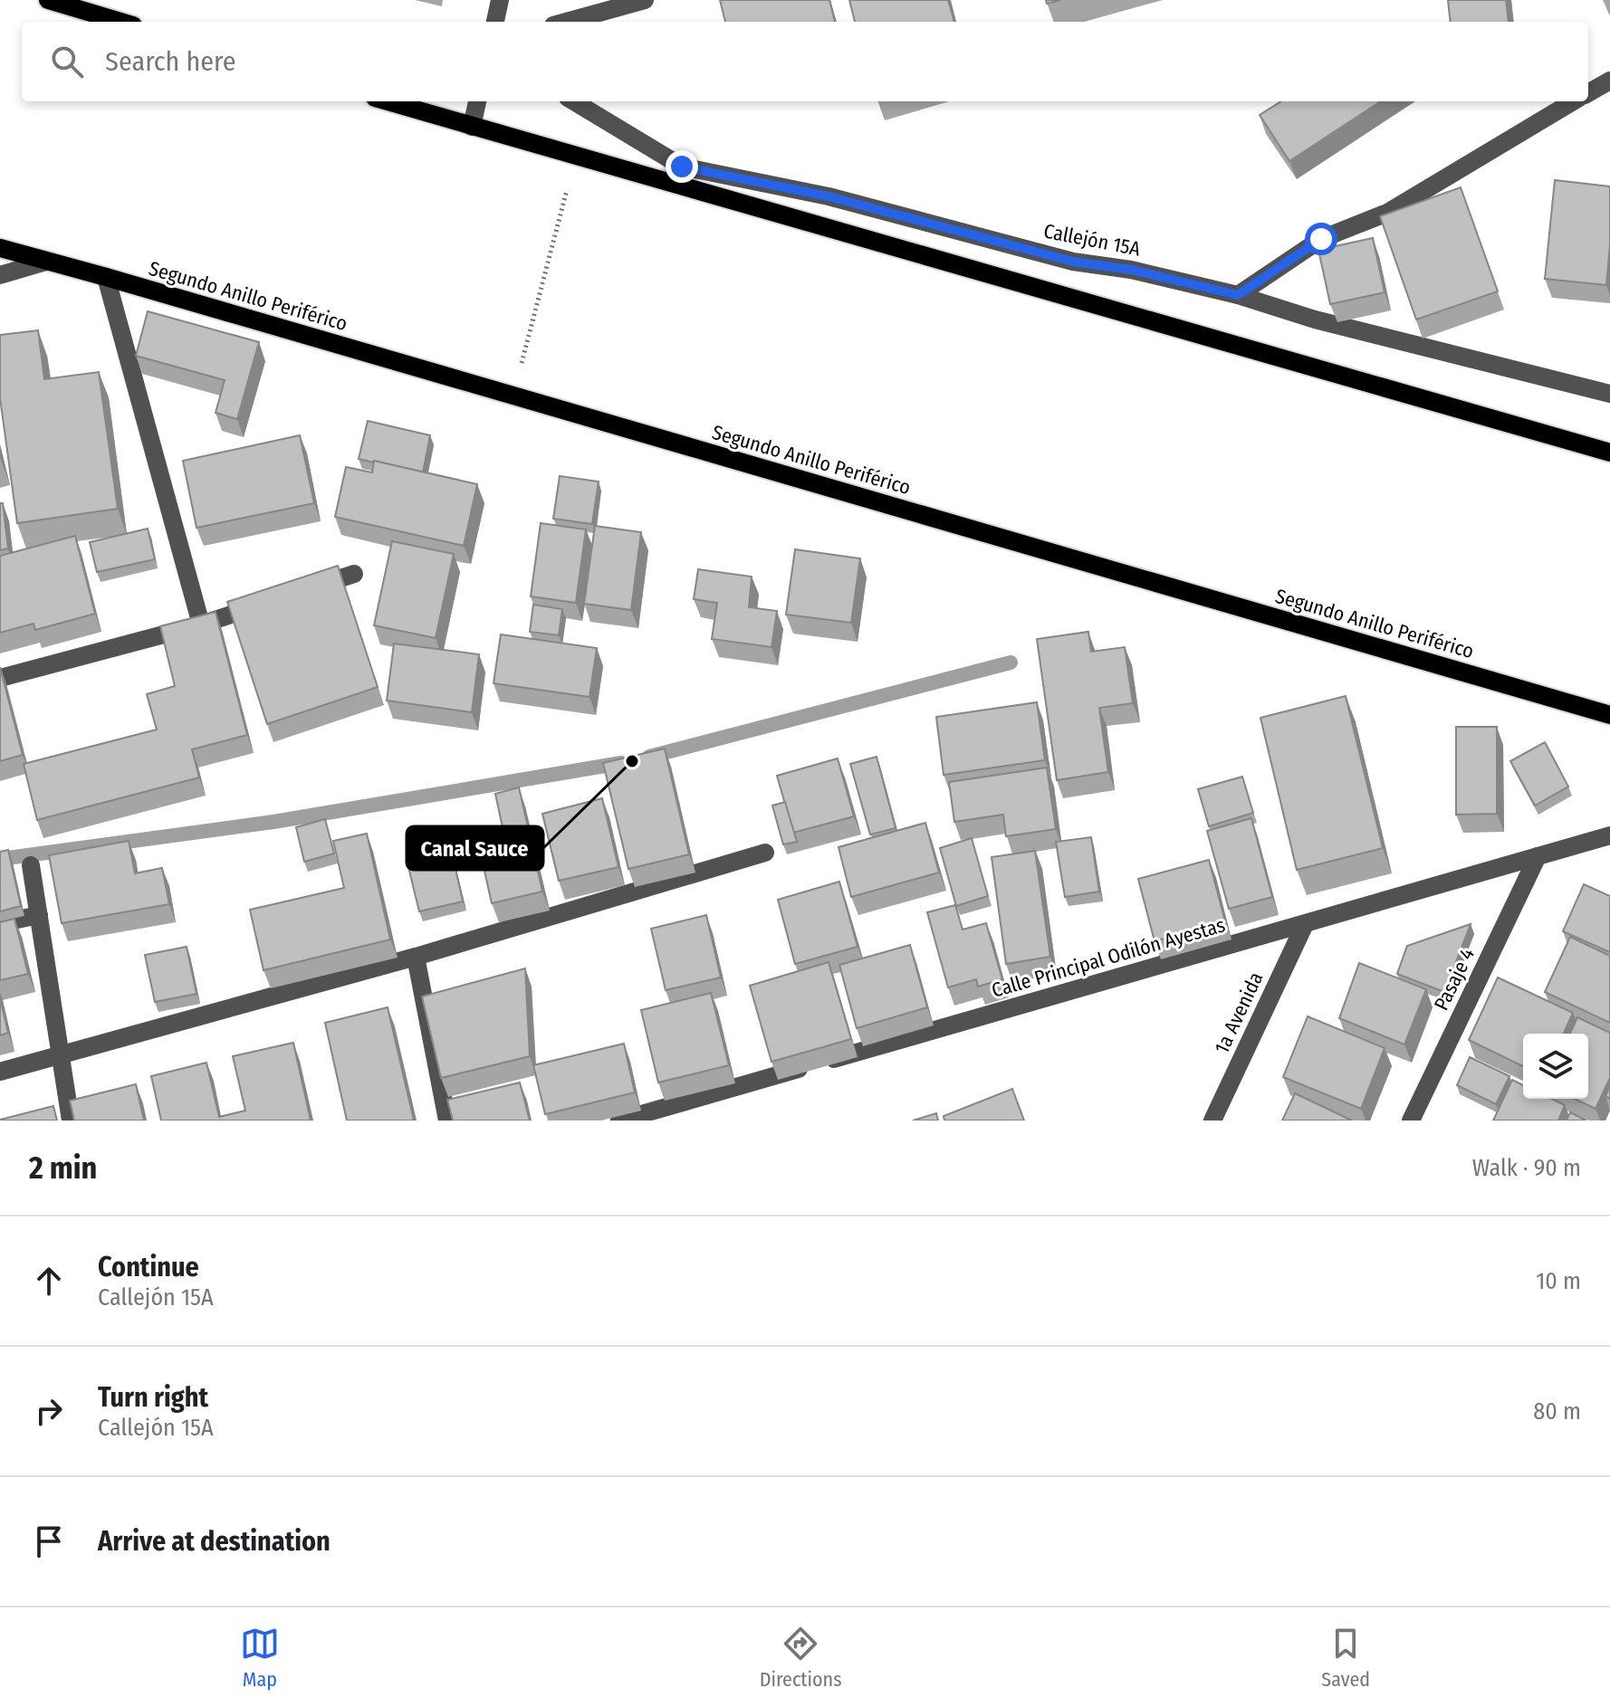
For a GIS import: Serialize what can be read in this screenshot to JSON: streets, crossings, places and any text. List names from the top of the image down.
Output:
{
  "streets": {
    "main road": ["Segundo Anillo Periférico"],
    "street": [
      "Callejón 15A",
      "Calle Principal Odilón Ayestas",
      "Pasaje 4",
      "1a Avenida"
    ]
  },
  "crossings": [
    ["Calle Principal Odilón Ayestas", "Pasaje 4"],
    ["Calle Principal Odilón Ayestas", "1a Avenida"]
  ],
  "places": ["Canal Sauce"],
  "page": {
    "search": "Search here",
    "heading": ["2 min", "Walk · 90 m"],
    "list": [
      ["Continue", "Callejón 15A", "10 m"],
      ["Turn right", "Callejón 15A", "80 m"],
      "Arrive at destination"
    ],
    "nav": ["Map", "Directions", "Saved"]
  }
}
